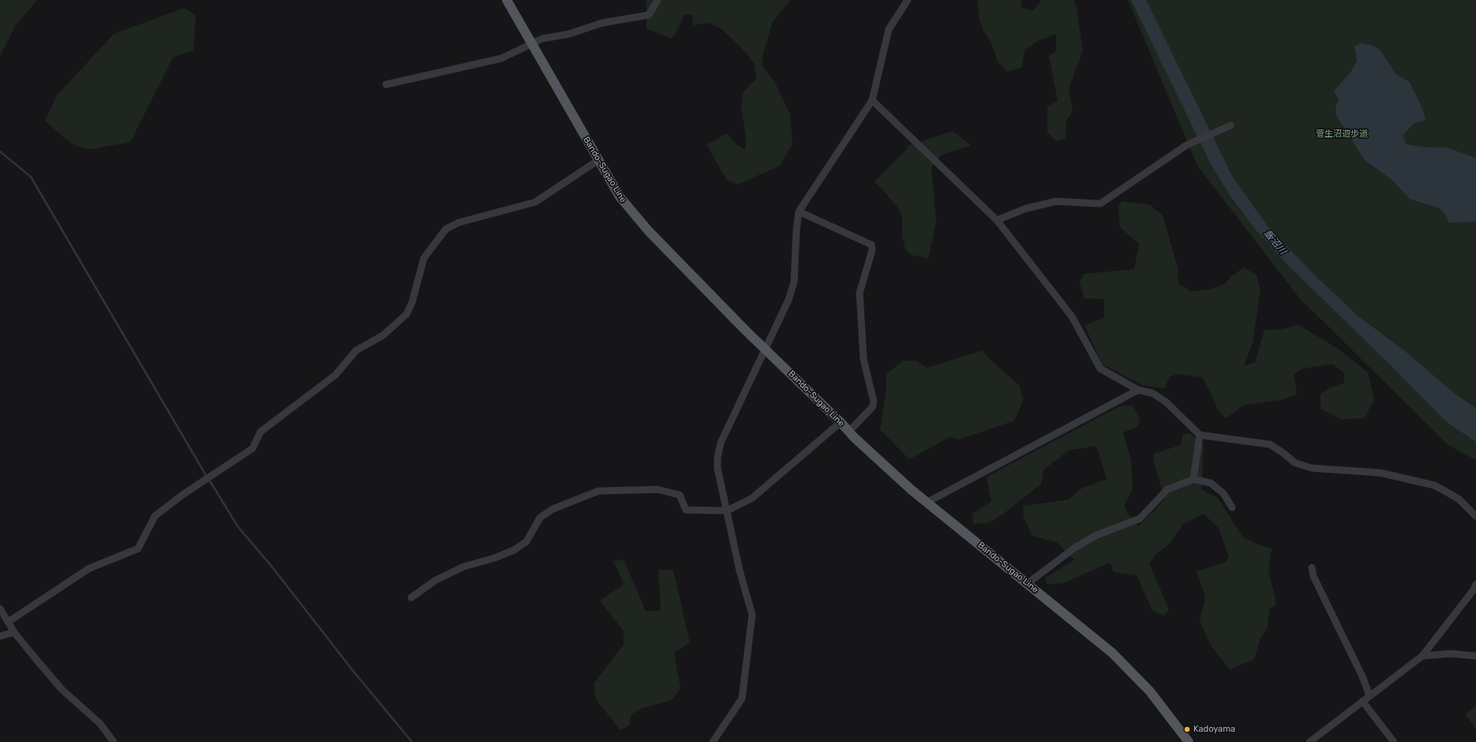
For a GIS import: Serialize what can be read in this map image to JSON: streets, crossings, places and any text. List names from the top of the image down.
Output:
{
  "streets": {
    "main road": ["Bando-Sugao Line"]
  },
  "water": ["飯沼川"],
  "parks": ["菅生沼遊歩道"],
  "places": ["Kadoyama"]
}
